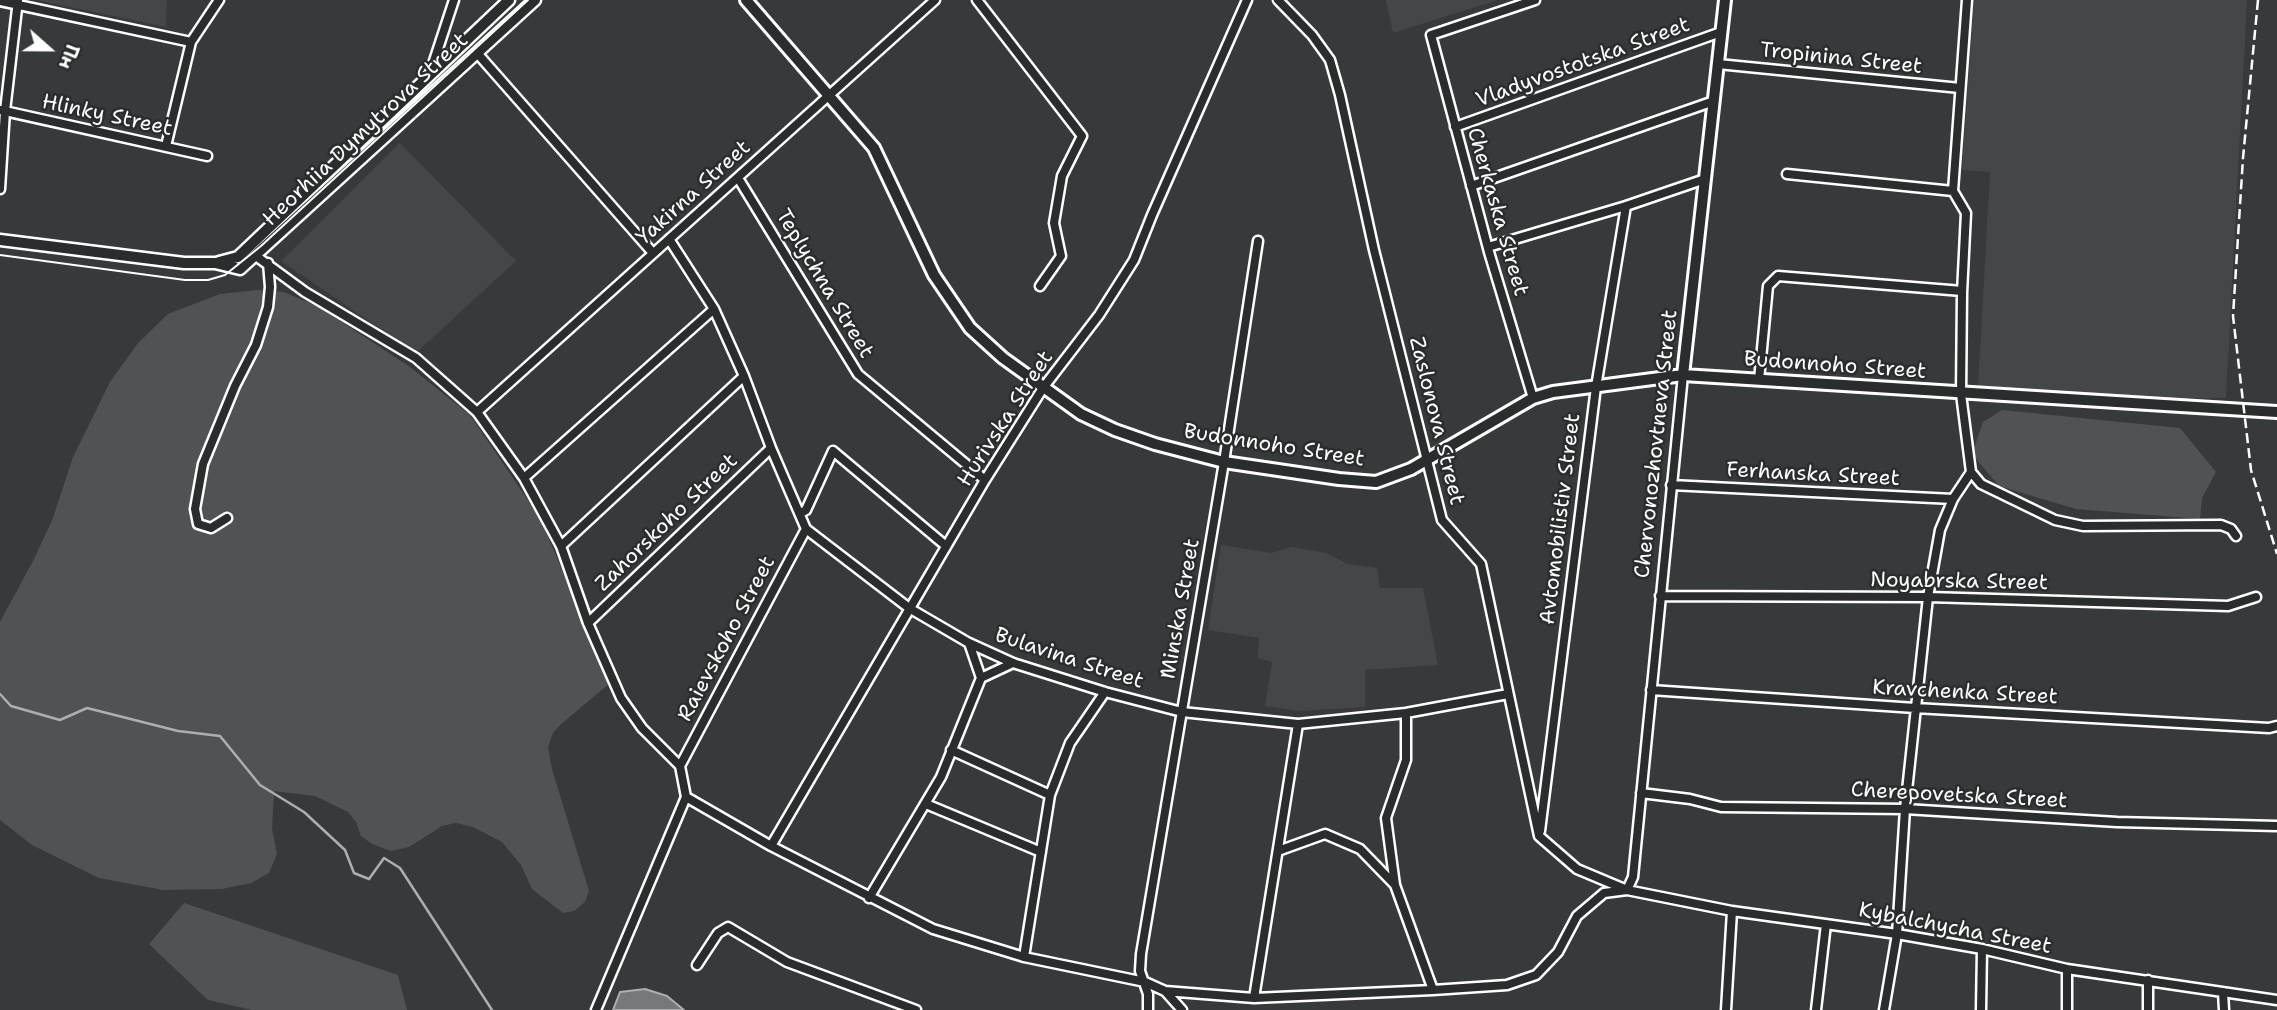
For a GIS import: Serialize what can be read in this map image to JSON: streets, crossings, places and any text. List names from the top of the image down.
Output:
{
  "streets": {
    "main road": ["Budonnoho Street", "Chervonozhovtneva Street"],
    "street": [
      "Tropinina Street",
      "Vladyvostotska Street",
      "Hlinky Street",
      "Heorhiia Dymytrova Street",
      "Yakirna Street",
      "Cherkaska Street",
      "Teplychna Street",
      "Hurivska Street",
      "Zaslonova Street",
      "Ferhanska Street",
      "Avtomobilistiv Street",
      "Zahorskoho Street",
      "Noyabrska Street",
      "Minska Street",
      "Raievskoho Street",
      "Bulavina Street",
      "Kravchenka Street",
      "Cherepovetska Street",
      "Kybalchycha Street"
    ]
  },
  "crossings": [
    ["Tropinina Street", "Chervonozhovtneva Street"],
    ["Vladyvostotska Street", "Cherkaska Street"],
    ["Vladyvostotska Street", "Chervonozhovtneva Street"],
    ["Yakirna Street", "Teplychna Street"],
    ["Yakirna Street", "Budonnoho Street"],
    ["Cherkaska Street", "Budonnoho Street"],
    ["Teplychna Street", "Hurivska Street"],
    ["Budonnoho Street", "Hurivska Street"],
    ["Budonnoho Street", "Zaslonova Street"],
    ["Budonnoho Street", "Chervonozhovtneva Street"],
    ["Budonnoho Street", "Avtomobilistiv Street"],
    ["Budonnoho Street", "Minska Street"],
    ["Hurivska Street", "Bulavina Street"],
    ["Zaslonova Street", "Avtomobilistiv Street"],
    ["Zaslonova Street", "Bulavina Street"],
    ["Chervonozhovtneva Street", "Ferhanska Street"],
    ["Chervonozhovtneva Street", "Noyabrska Street"],
    ["Chervonozhovtneva Street", "Kravchenka Street"],
    ["Chervonozhovtneva Street", "Cherepovetska Street"],
    ["Chervonozhovtneva Street", "Kybalchycha Street"],
    ["Minska Street", "Bulavina Street"],
    ["Raievskoho Street", "Bulavina Street"]
  ],
  "north": "right"
}
